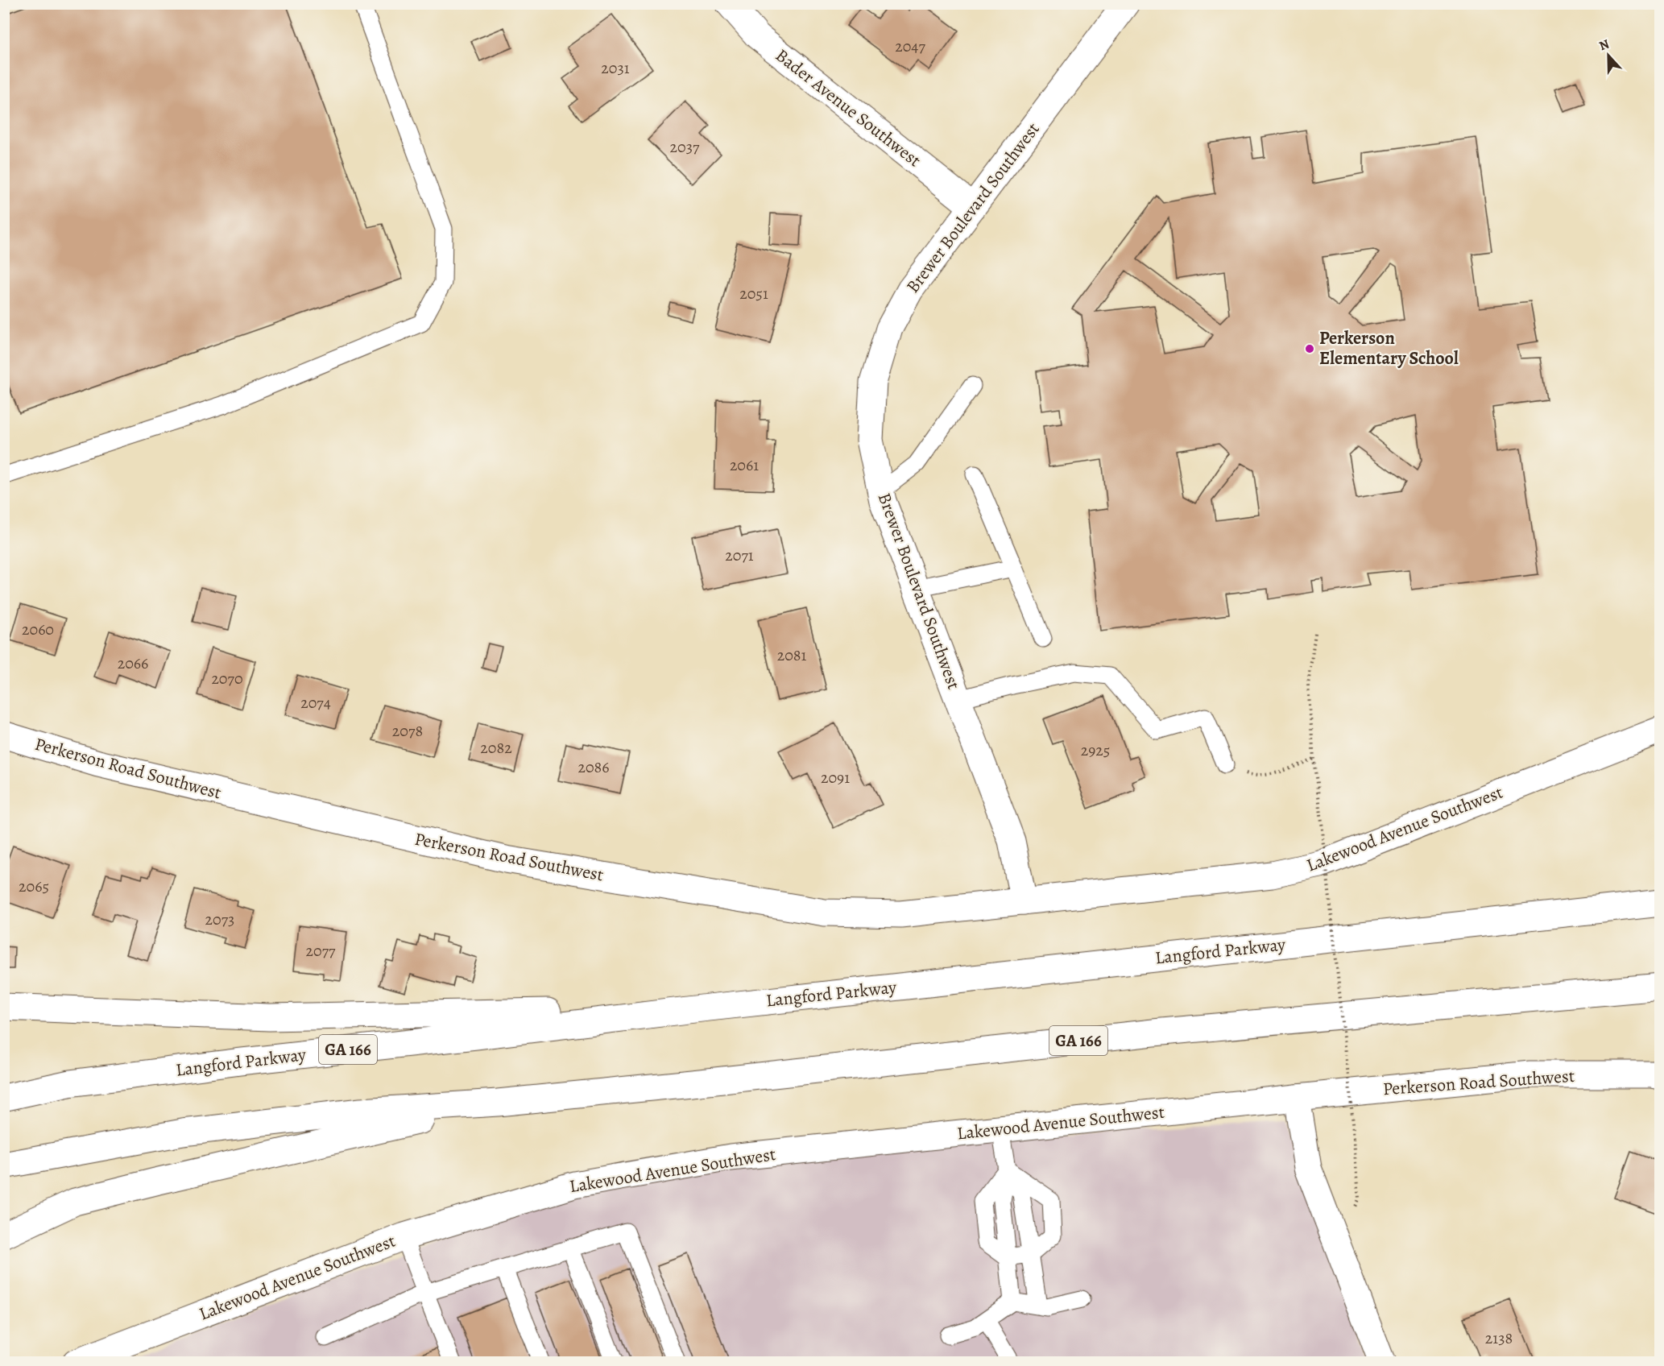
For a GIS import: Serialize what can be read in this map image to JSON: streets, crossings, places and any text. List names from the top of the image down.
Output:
{
  "streets": {
    "main road": [
      "Bader Avenue Southwest",
      "Brewer Boulevard Southwest",
      "Perkerson Road Southwest",
      "Lakewood Avenue Southwest",
      "Langford Parkway",
      "GA 166"
    ]
  },
  "crossings": [
    ["Bader Avenue Southwest", "Brewer Boulevard Southwest"],
    ["Brewer Boulevard Southwest", "Perkerson Road Southwest"],
    ["Brewer Boulevard Southwest", "Lakewood Avenue Southwest"],
    ["Perkerson Road Southwest", "Lakewood Avenue Southwest"]
  ],
  "places": ["Perkerson Elementary School"],
  "house_numbers": [
    "2047",
    "2031",
    "2037",
    "2051",
    "2061",
    "2071",
    "2060",
    "2081",
    "2066",
    "2070",
    "2074",
    "2078",
    "2082",
    "2925",
    "2086",
    "2091",
    "2065",
    "2073",
    "2077",
    "2138"
  ],
  "north": "top"
}
